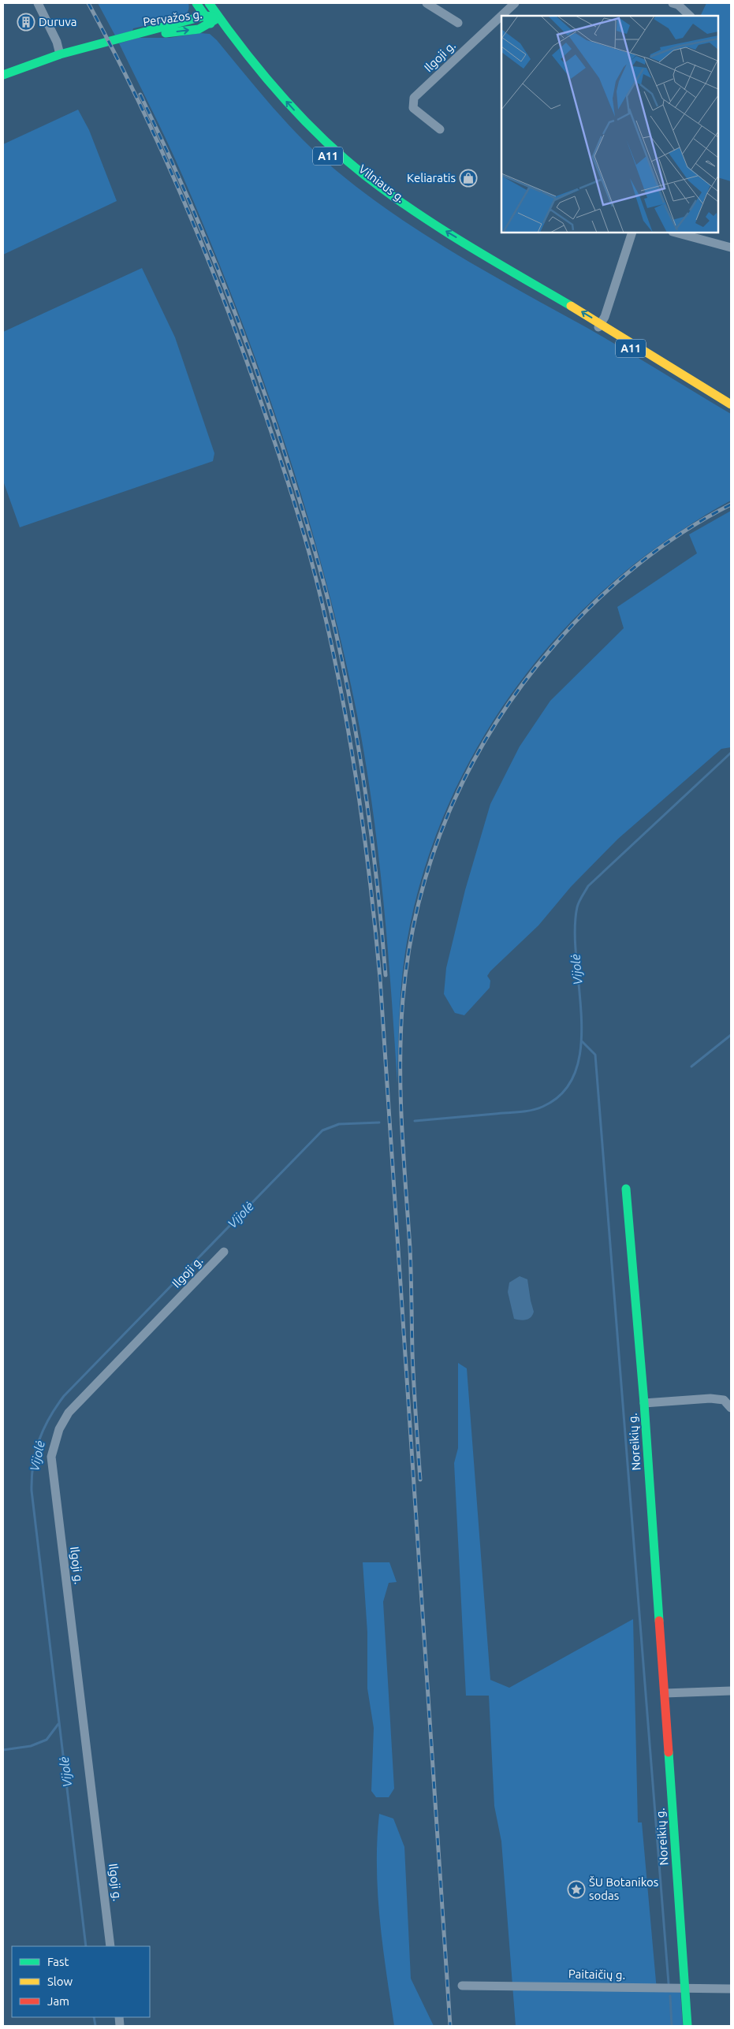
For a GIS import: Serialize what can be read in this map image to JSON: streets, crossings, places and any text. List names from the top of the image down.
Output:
{
  "streets": {
    "main road": [
      "Pervažos g.",
      "A11",
      "Vilniaus g.",
      "Noreikių g."
    ],
    "street": ["Ilgoji g.", "Paitaičių g."]
  },
  "crossings": [
    ["Pervažos g.", "Vilniaus g."],
    ["Noreikių g.", "Paitaičių g."]
  ],
  "water": ["Vijolė"],
  "places": {
    "building": ["Duruva"],
    "shop": ["Keliaratis"],
    "place": ["ŠU Botanikos sodas"]
  },
  "legend": ["Fast", "Slow", "Jam"]
}
